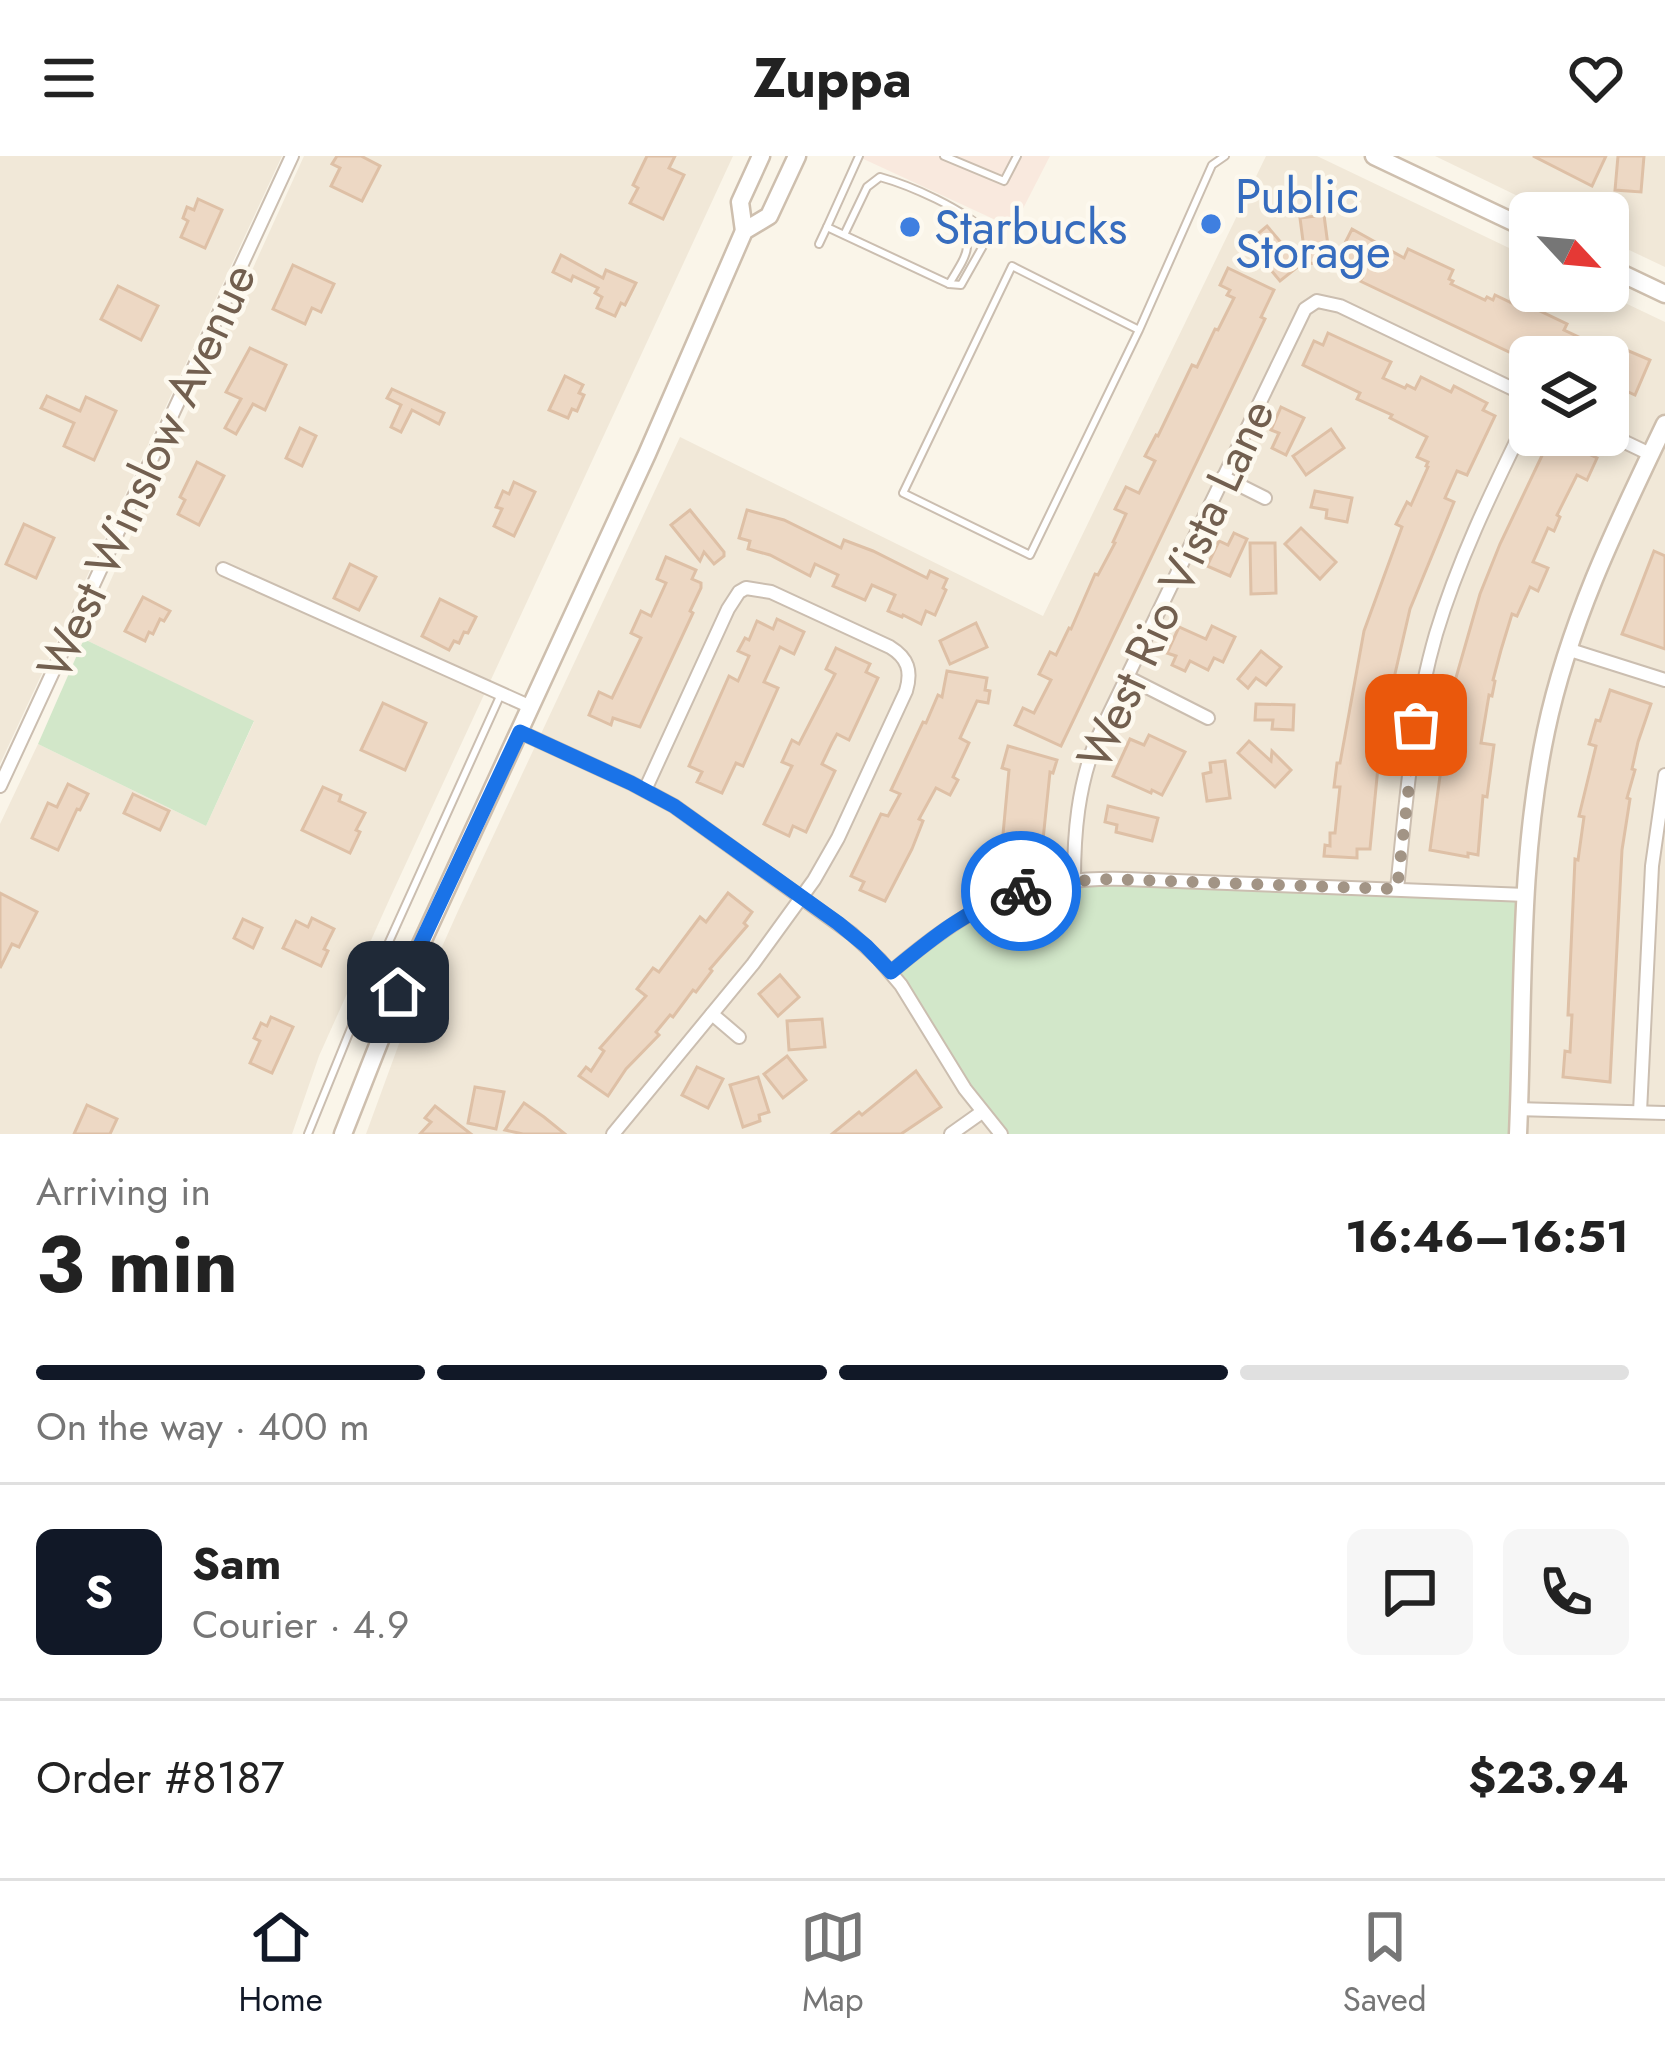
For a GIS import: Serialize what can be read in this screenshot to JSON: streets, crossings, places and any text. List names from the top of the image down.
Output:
{
  "streets": {
    "street": ["West Winslow Avenue", "West Rio Vista Lane"]
  },
  "places": ["Public Storage", "Starbucks"],
  "north": "bottom right",
  "page": {
    "header": "Zuppa",
    "heading": ["3 min", "Arriving in", "16:46–16:51"],
    "panel": [
      "Sam",
      "Courier · 4.9",
      "Order #8187",
      "$23.94"
    ],
    "bar": "On the way · 400 m",
    "round": "S",
    "tabs": ["Home", "Map", "Saved"]
  }
}
